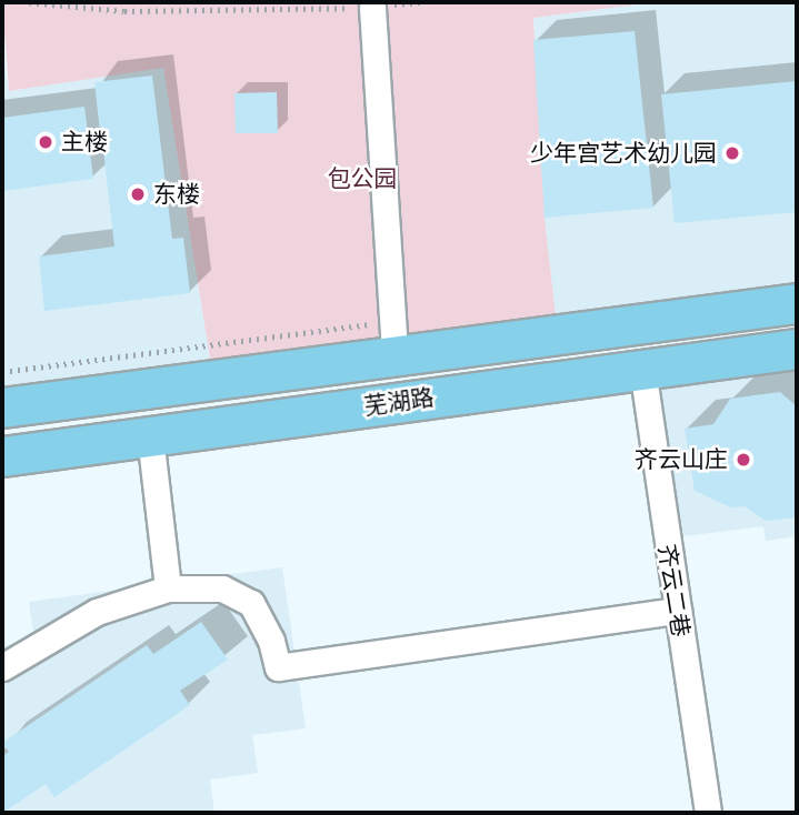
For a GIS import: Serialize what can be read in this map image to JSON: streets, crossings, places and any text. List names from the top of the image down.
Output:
{
  "streets": {
    "main road": ["芜湖路"],
    "street": ["齐云二巷"]
  },
  "crossings": [
    ["芜湖路", "齐云二巷"]
  ],
  "parks": ["包公园"],
  "places": [
    "主楼",
    "少年宫艺术幼儿园",
    "东楼",
    "齐云山庄"
  ]
}
